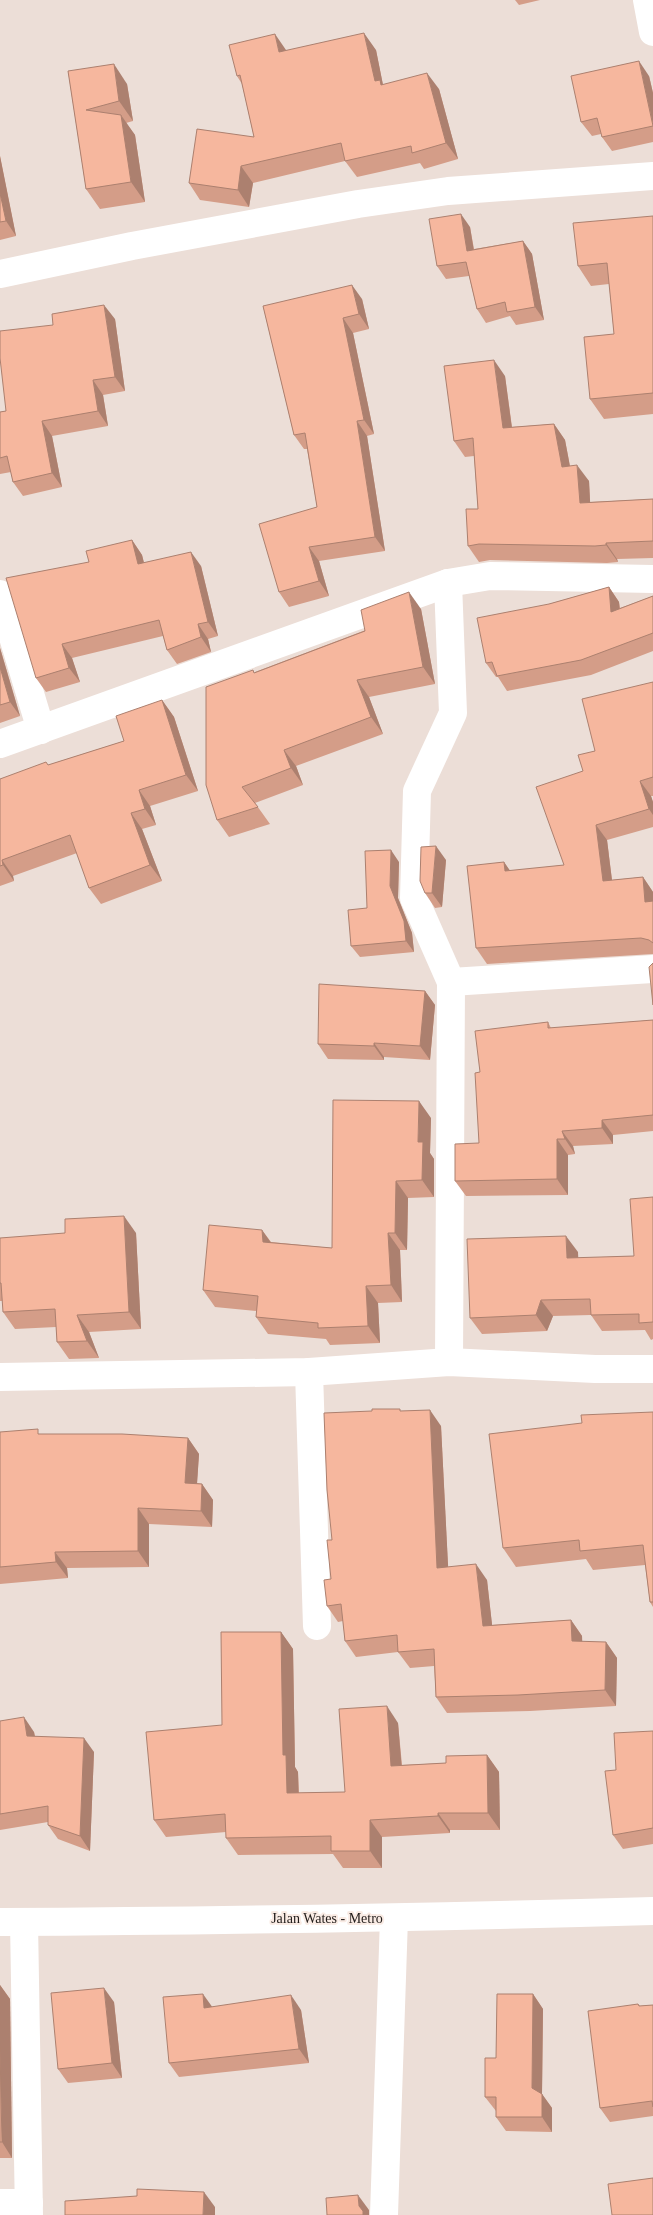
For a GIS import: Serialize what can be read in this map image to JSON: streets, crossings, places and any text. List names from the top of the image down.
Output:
{
  "streets": {
    "street": ["Jalan Wates - Metro"]
  }
}
